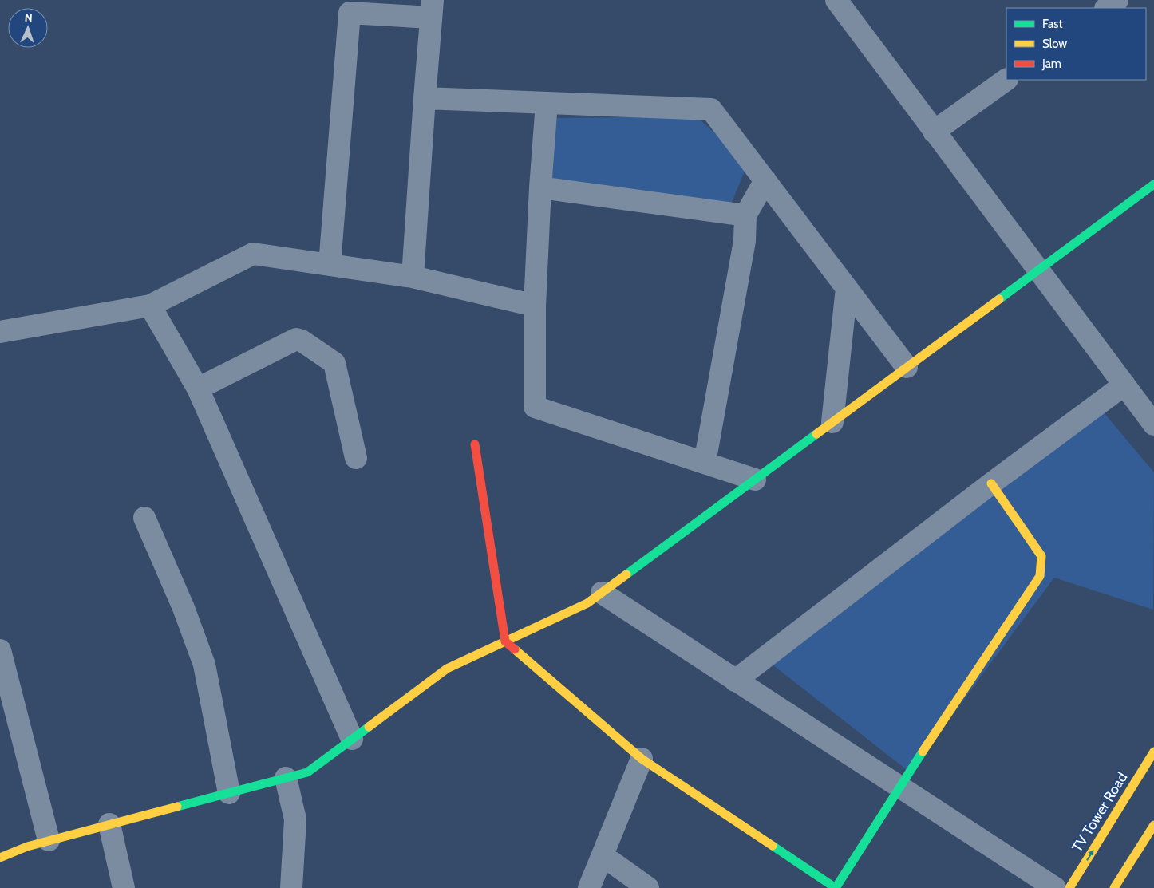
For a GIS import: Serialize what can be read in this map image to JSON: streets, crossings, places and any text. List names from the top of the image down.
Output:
{
  "streets": {
    "street": ["TV Tower Road"]
  },
  "legend": ["Fast", "Slow", "Jam"],
  "north": "top"
}
